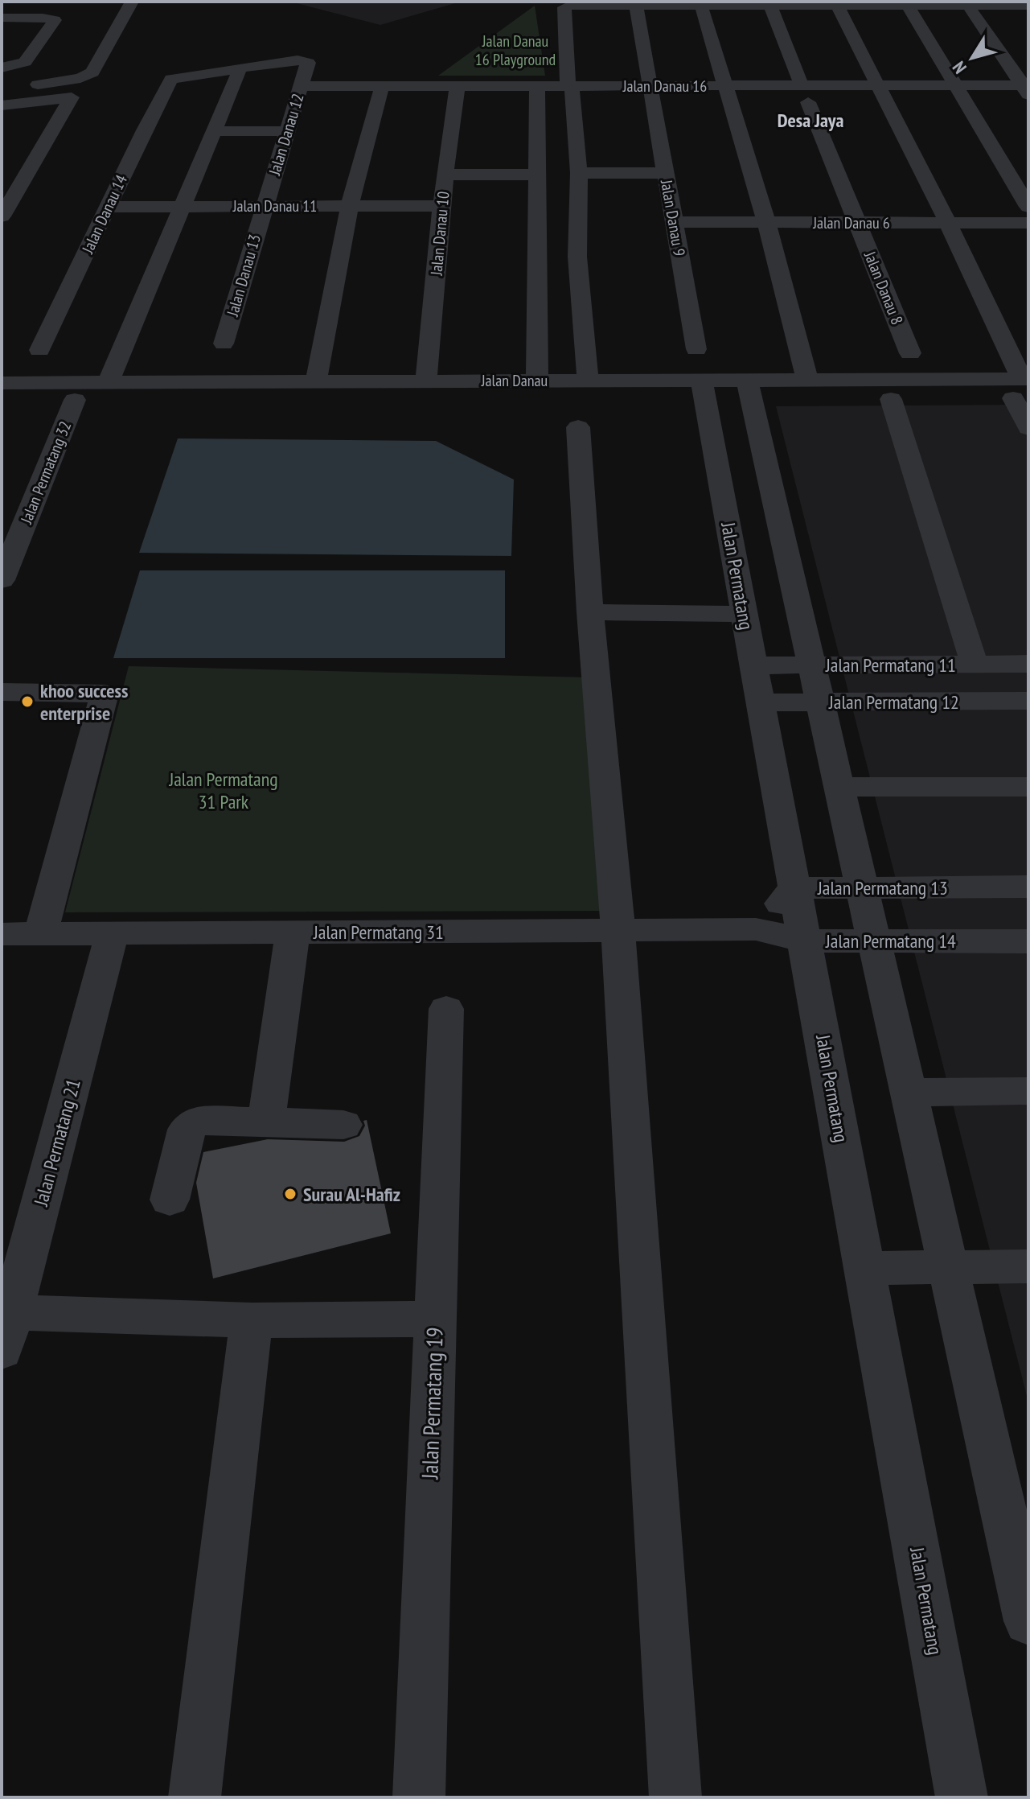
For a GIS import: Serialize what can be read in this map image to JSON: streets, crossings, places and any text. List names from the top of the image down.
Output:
{
  "streets": {
    "street": [
      "Jalan Danau 16",
      "Jalan Danau 12",
      "Jalan Danau 11",
      "Jalan Danau 14",
      "Jalan Danau 9",
      "Jalan Danau 6",
      "Jalan Danau 10",
      "Jalan Danau 13",
      "Jalan Danau 8",
      "Jalan Danau",
      "Jalan Permatang 32",
      "Jalan Permatang",
      "Jalan Permatang 11",
      "Jalan Permatang 12",
      "Jalan Permatang 13",
      "Jalan Permatang 31",
      "Jalan Permatang 14",
      "Jalan Permatang 21",
      "Jalan Permatang 19"
    ]
  },
  "crossings": [
    ["Jalan Danau 16", "Jalan Danau 12"],
    ["Jalan Danau 16", "Jalan Danau 9"],
    ["Jalan Danau 16", "Jalan Danau 10"],
    ["Jalan Danau 16", "Jalan Danau 8"],
    ["Jalan Danau 12", "Jalan Danau 11"],
    ["Jalan Danau 12", "Jalan Danau 14"],
    ["Jalan Danau 12", "Jalan Danau 13"],
    ["Jalan Danau 11", "Jalan Danau 14"],
    ["Jalan Danau 11", "Jalan Danau 10"],
    ["Jalan Danau 11", "Jalan Danau 13"],
    ["Jalan Danau 9", "Jalan Danau 6"],
    ["Jalan Danau 6", "Jalan Danau 8"],
    ["Jalan Danau 10", "Jalan Danau"],
    ["Jalan Danau", "Jalan Permatang 32"],
    ["Jalan Danau", "Jalan Permatang"],
    ["Jalan Permatang", "Jalan Permatang 11"],
    ["Jalan Permatang", "Jalan Permatang 12"],
    ["Jalan Permatang", "Jalan Permatang 13"],
    ["Jalan Permatang", "Jalan Permatang 14"],
    ["Jalan Permatang 13", "Jalan Permatang 31"],
    ["Jalan Permatang 13", "Jalan Permatang 14"],
    ["Jalan Permatang 31", "Jalan Permatang 14"],
    ["Jalan Permatang 31", "Jalan Permatang 21"]
  ],
  "districts": ["Desa Jaya"],
  "parks": ["Jalan Danau 16 Playground", "Jalan Permatang 31 Park"],
  "places": ["khoo success enterprise", "Surau Al-Hafiz"],
  "north": "bottom left"
}
